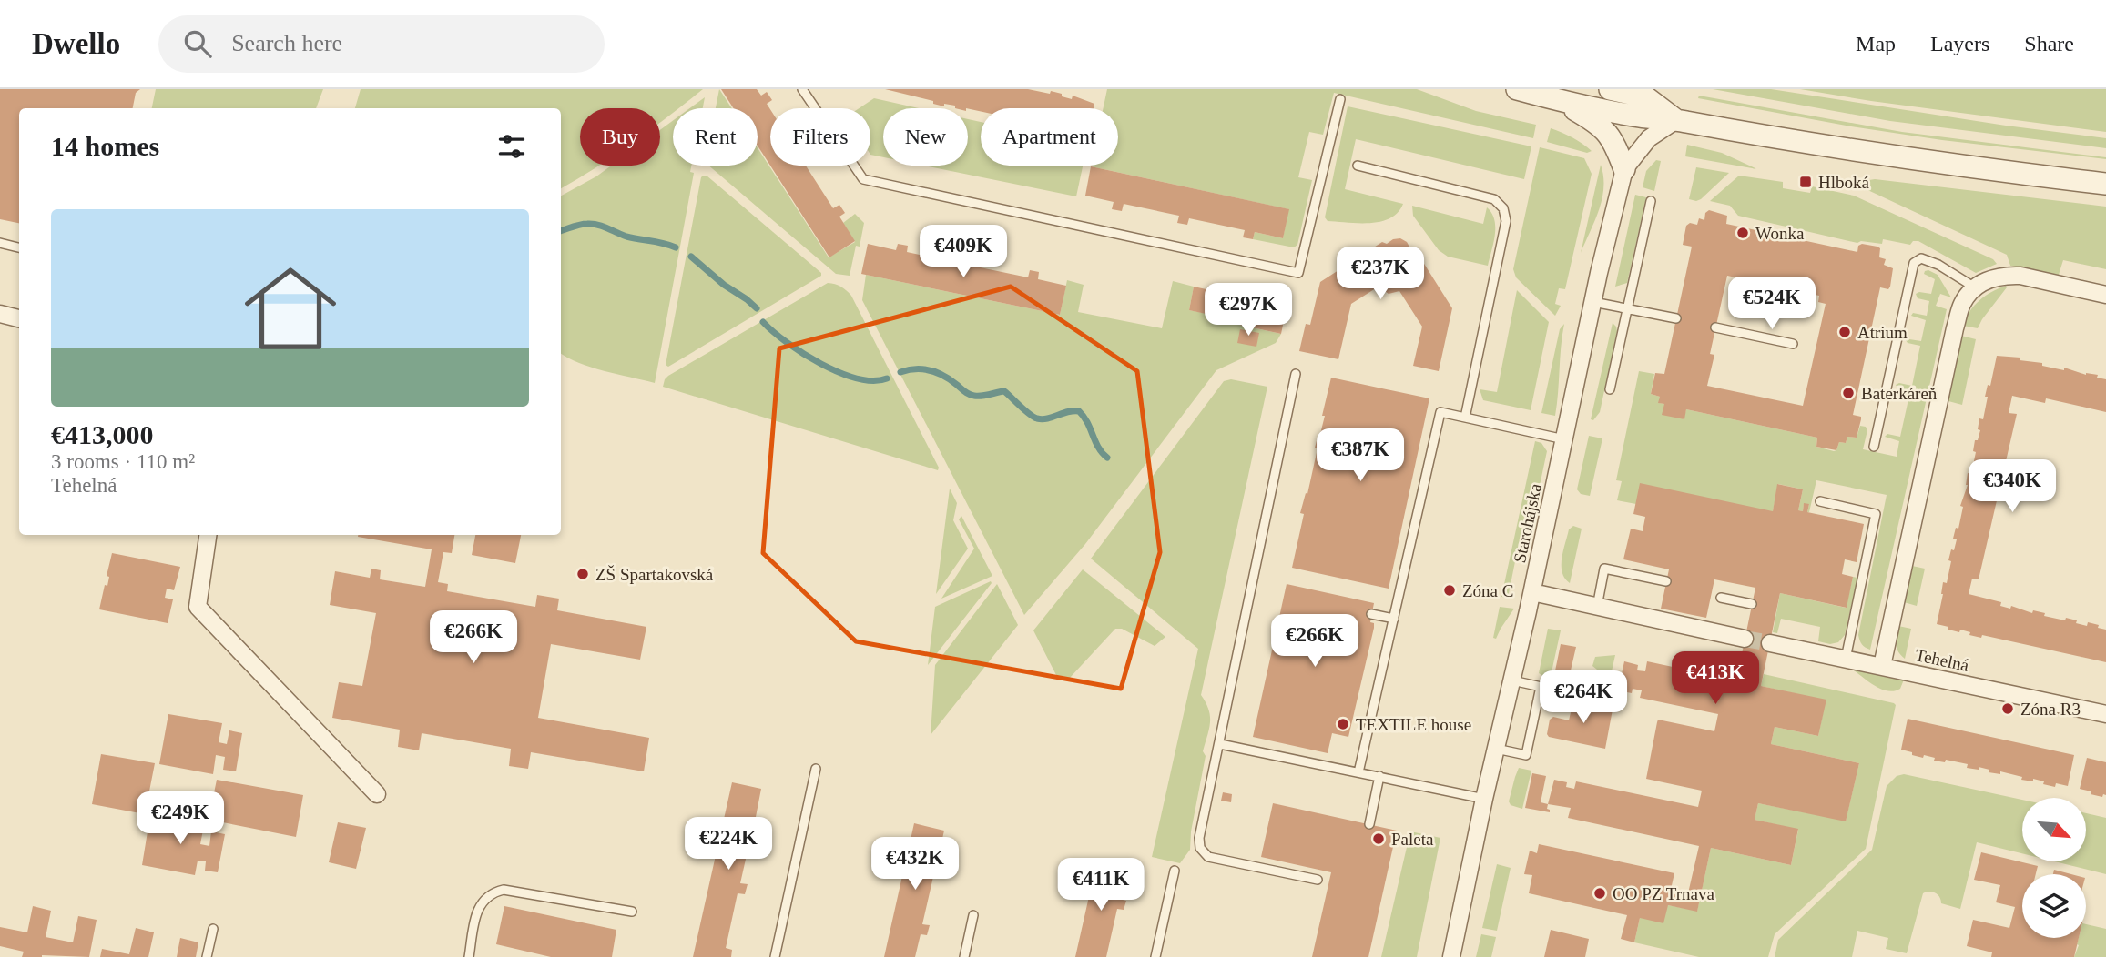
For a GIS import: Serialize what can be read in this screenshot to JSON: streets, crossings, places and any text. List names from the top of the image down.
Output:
{
  "streets": {
    "street": ["Starohájska", "Tehelná"]
  },
  "places": {
    "transit": ["Hlboká"],
    "other": [
      "Wonka",
      "Atrium",
      "Baterkáreň",
      "ZŠ Spartakovská",
      "Zóna C",
      "Zóna R3",
      "TEXTILE house",
      "Paleta",
      "OO PZ Trnava"
    ]
  },
  "north": "bottom right",
  "page": {
    "header": "Dwello",
    "search": "Search here",
    "nav": ["Map", "Layers", "Share"],
    "chip": [
      "Buy",
      "Rent",
      "Filters",
      "New",
      "Apartment"
    ],
    "heading": "14 homes",
    "list": [
      {
        "name": "€413,000",
        "note": "3 rooms · 110 m² · Tehelná"
      }
    ],
    "price": [
      "€409K",
      "€237K",
      "€524K",
      "€297K",
      "€387K",
      "€340K",
      "€266K",
      "€266K",
      "€413K",
      "€264K",
      "€249K",
      "€224K",
      "€432K",
      "€411K"
    ]
  }
}
